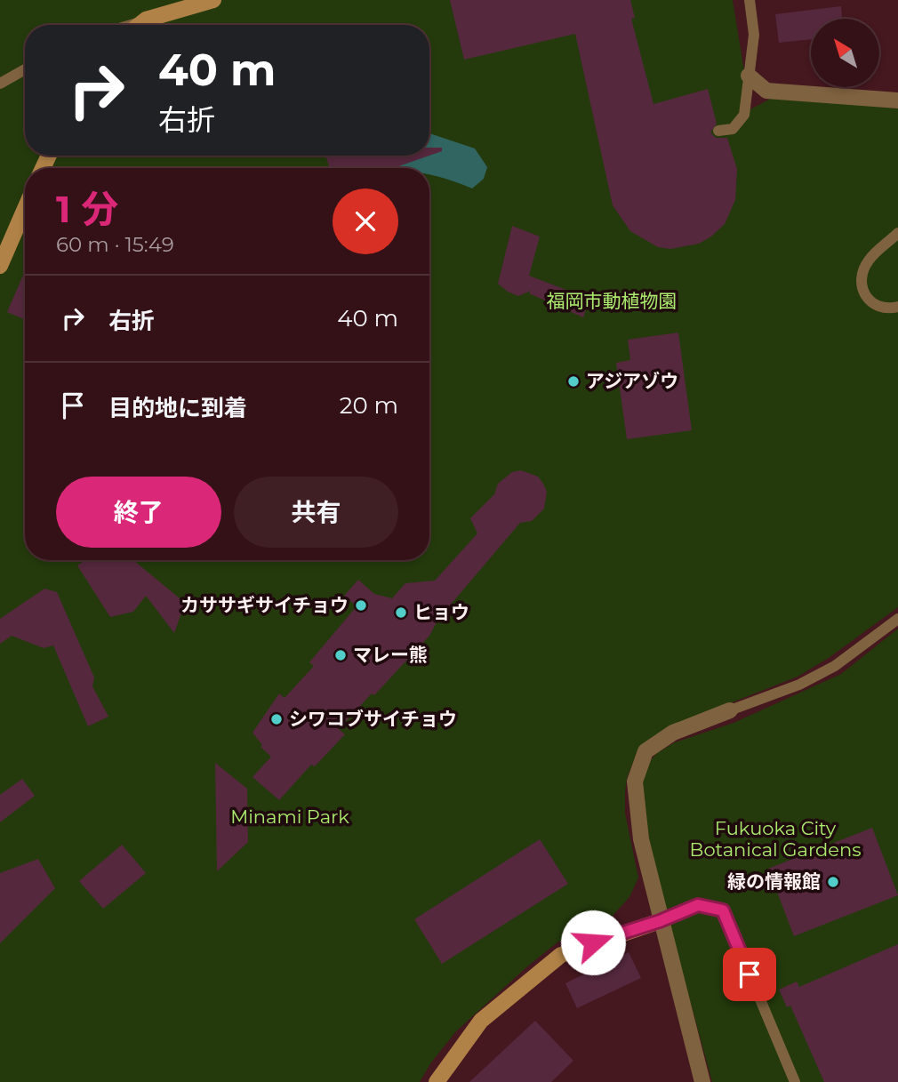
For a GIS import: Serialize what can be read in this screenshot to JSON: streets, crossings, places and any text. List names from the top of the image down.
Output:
{
  "parks": ["福岡市動植物園", "Minami Park", "Fukuoka City Botanical Gardens"],
  "places": [
    "アジアゾウ",
    "カササギサイチョウ",
    "ヒョウ",
    "マレー熊",
    "シワコブサイチョウ",
    "緑の情報館"
  ],
  "north": "top left",
  "page": {
    "turn": ["40 m", "右折"],
    "heading": ["1 分", "60 m · 15:49"],
    "list": [
      {
        "name": "右折",
        "value": "40 m"
      },
      {
        "name": "目的地に到着",
        "value": "20 m"
      }
    ],
    "buttons": ["終了", "共有"]
  }
}
